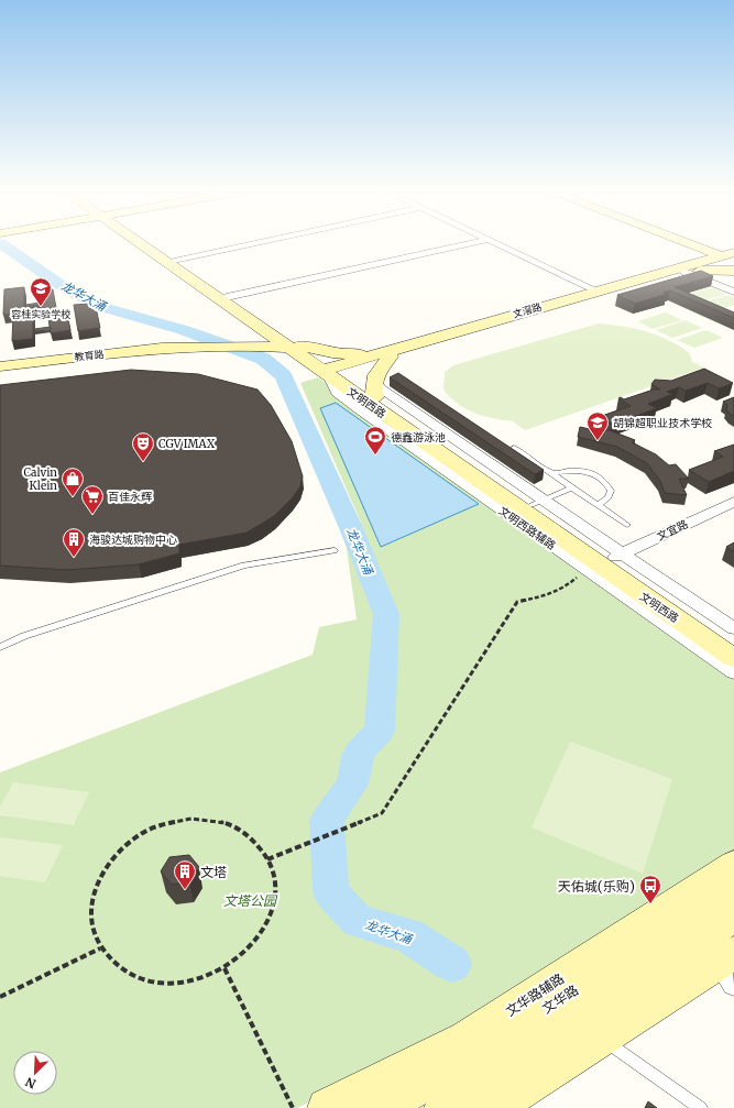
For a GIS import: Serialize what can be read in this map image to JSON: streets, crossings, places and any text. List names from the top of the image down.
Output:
{
  "streets": {
    "street": [
      "文滘路",
      "教育路",
      "文明西路",
      "文明西路辅路",
      "文宜路",
      "文华路辅路",
      "文华路"
    ]
  },
  "crossings": [
    ["文滘路", "文明西路"],
    ["文滘路", "文明西路辅路"],
    ["教育路", "文明西路"],
    ["文明西路", "文明西路辅路"],
    ["文明西路", "文宜路"]
  ],
  "water": ["龙华大涌"],
  "parks": ["文塔公园"],
  "places": {
    "school or university": ["容桂实验学校", "胡锦超职业技术学校"],
    "sports": ["德鑫游泳池"],
    "theatre": ["CGV IMAX"],
    "shop": ["Calvin Klein"],
    "supermarket": ["百佳永辉"],
    "building": ["海骏达城购物中心", "文塔"],
    "bus stop": ["天佑城(乐购)"]
  },
  "north": "bottom left"
}
